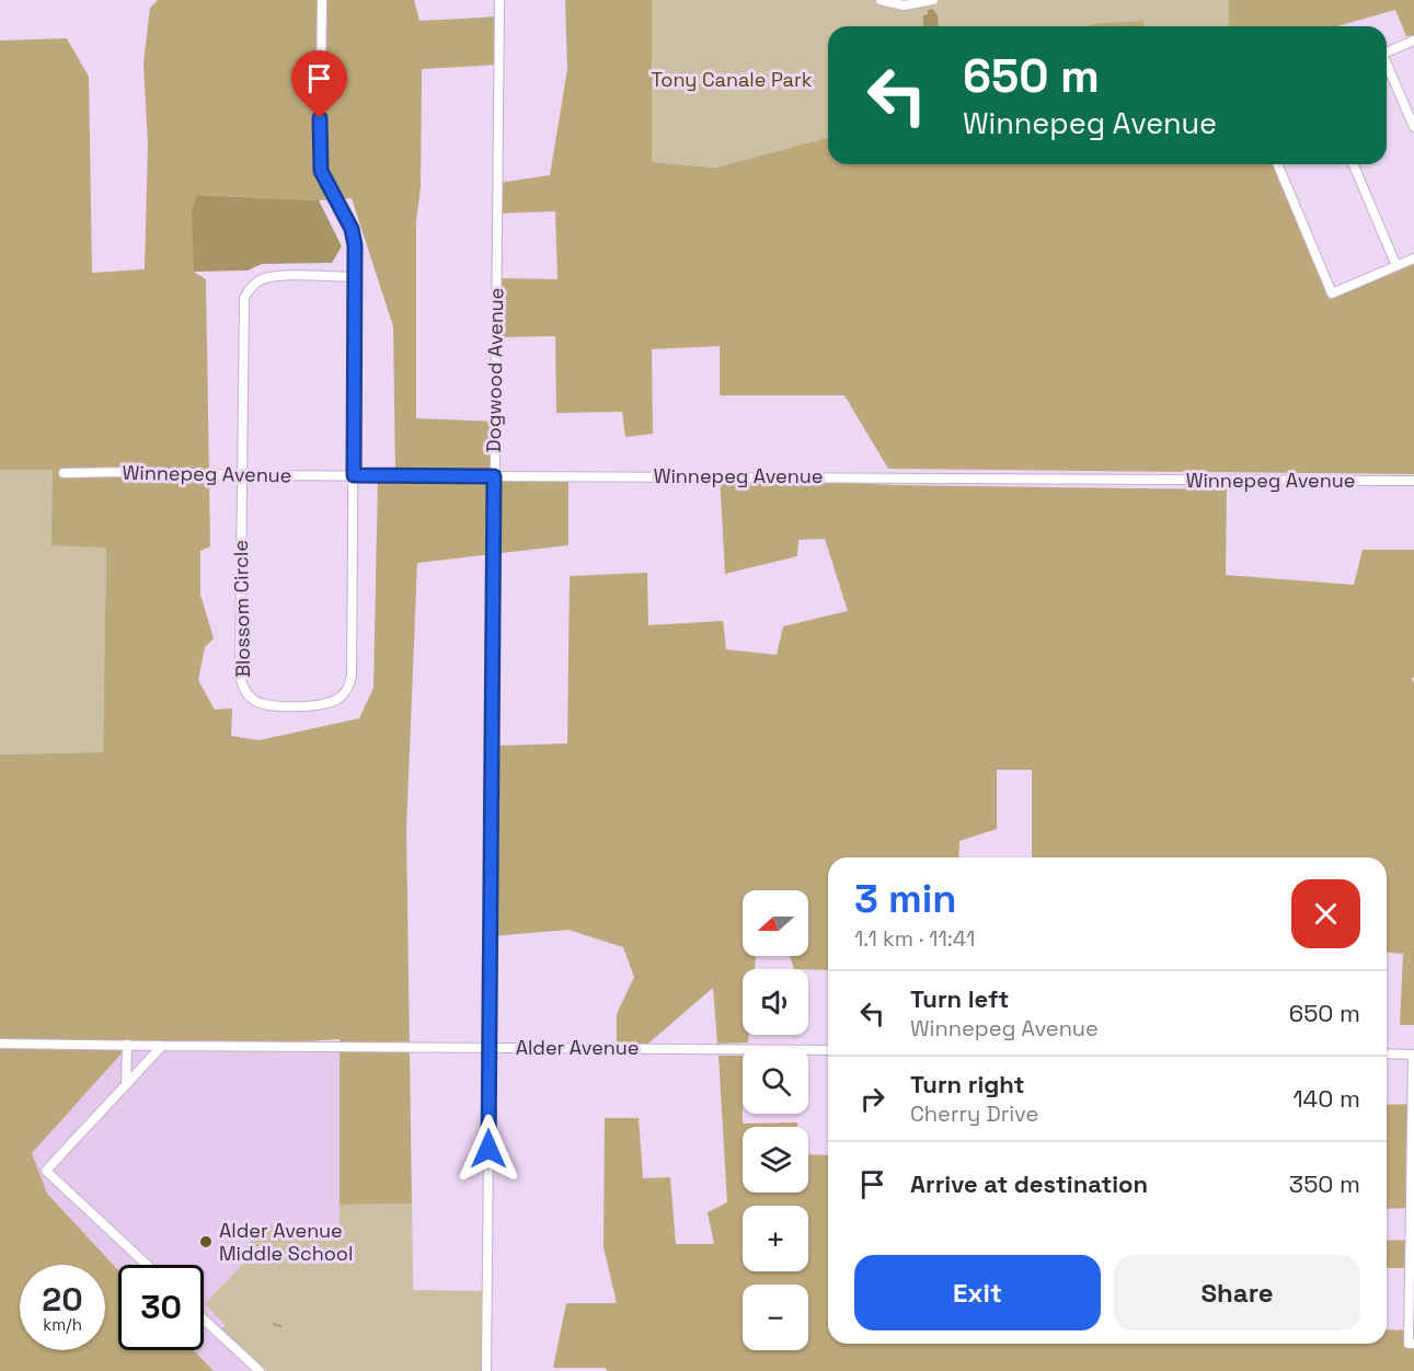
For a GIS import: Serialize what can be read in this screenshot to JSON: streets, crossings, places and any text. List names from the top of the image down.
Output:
{
  "streets": {
    "street": [
      "Dogwood Avenue",
      "Winnepeg Avenue",
      "Blossom Circle",
      "Alder Avenue"
    ]
  },
  "crossings": [
    ["Dogwood Avenue", "Winnepeg Avenue"],
    ["Dogwood Avenue", "Alder Avenue"],
    ["Winnepeg Avenue", "Blossom Circle"]
  ],
  "parks": ["Tony Canale Park"],
  "places": ["Alder Avenue Middle School"],
  "north": "left",
  "page": {
    "turn": ["650 m", "Winnepeg Avenue"],
    "heading": ["3 min", "1.1 km · 11:41"],
    "map_buttons": ["+", "−"],
    "list": [
      {
        "name": "Turn left",
        "note": "Winnepeg Avenue",
        "value": "650 m"
      },
      {
        "name": "Turn right",
        "note": "Cherry Drive",
        "value": "140 m"
      },
      {
        "name": "Arrive at destination",
        "value": "350 m"
      }
    ],
    "buttons": ["Exit", "Share"],
    "speed": "20 km/h",
    "limit": "30"
  }
}
